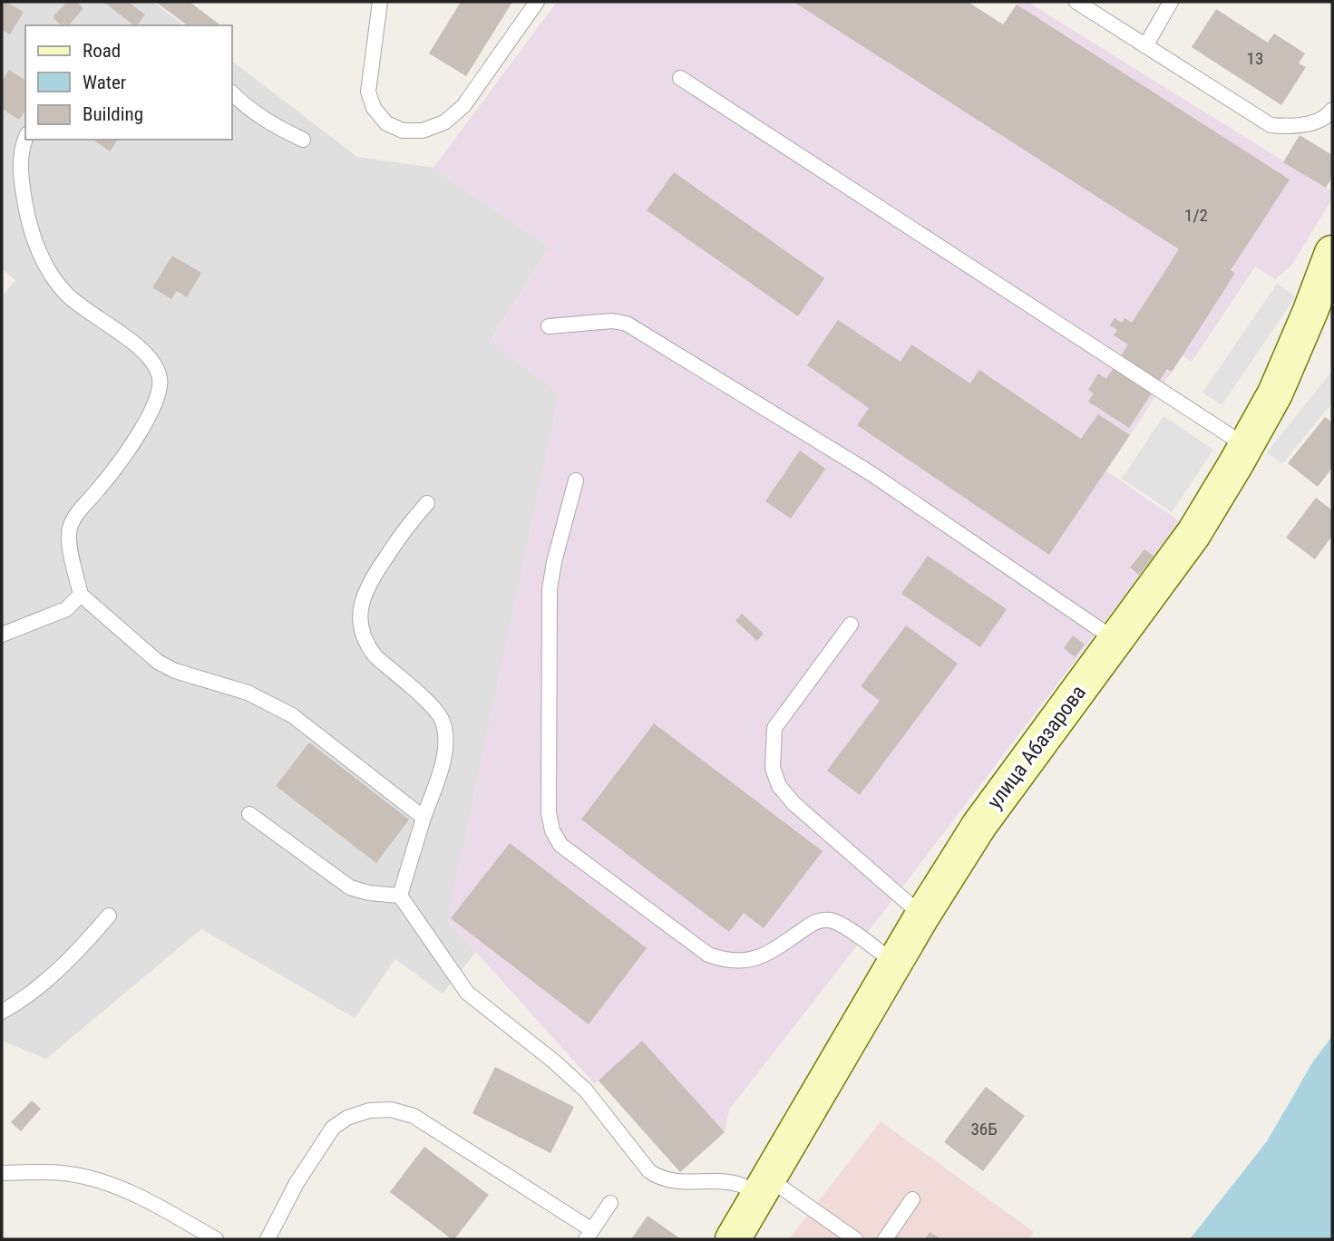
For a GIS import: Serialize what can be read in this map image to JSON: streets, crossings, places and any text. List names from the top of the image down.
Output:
{
  "streets": {
    "street": ["улица Абазарова"]
  },
  "house_numbers": ["13", "1/2", "36Б"],
  "legend": ["Road", "Water", "Building"]
}
